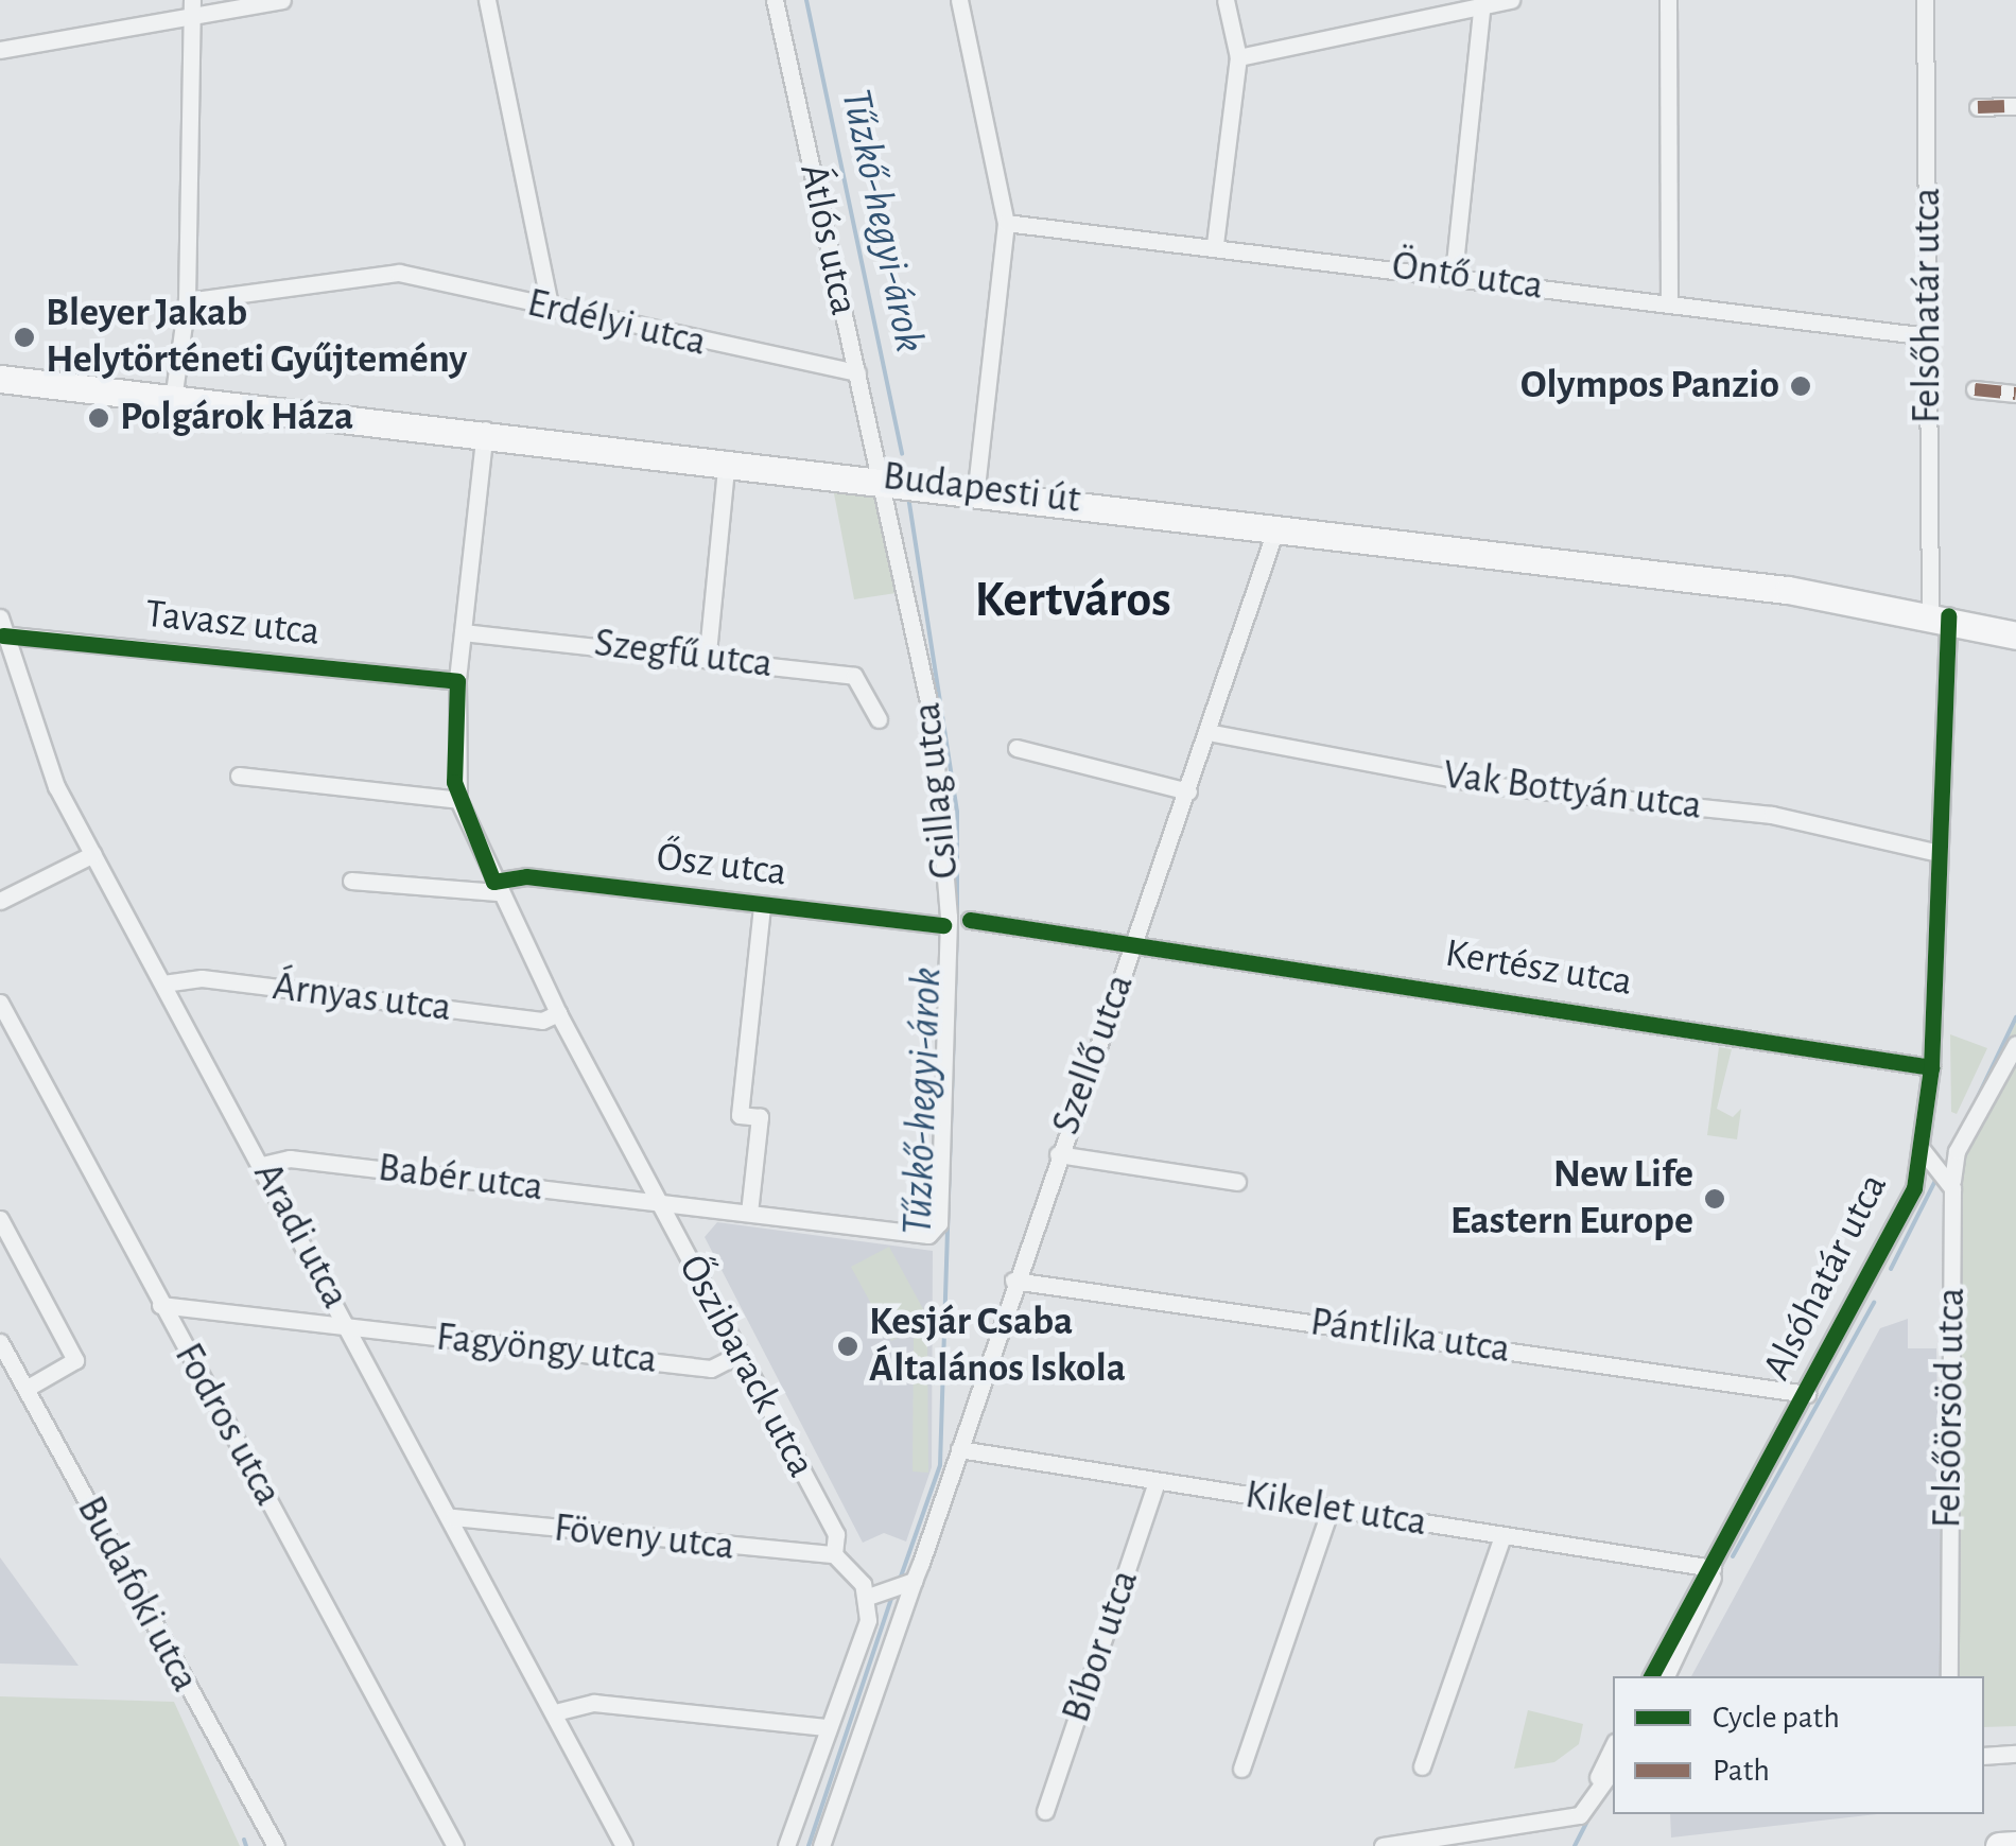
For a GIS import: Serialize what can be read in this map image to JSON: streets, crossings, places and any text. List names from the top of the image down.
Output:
{
  "streets": {
    "main road": ["Budapesti út"],
    "street": [
      "Átlós utca",
      "Öntő utca",
      "Felsőhatár utca",
      "Erdélyi utca",
      "Tavasz utca",
      "Szegfű utca",
      "Csillag utca",
      "Vak Bottyán utca",
      "Ősz utca",
      "Kertész utca",
      "Árnyas utca",
      "Szellő utca",
      "Babér utca",
      "Aradi utca",
      "Alsóhatár utca",
      "Pántlika utca",
      "Fagyöngy utca",
      "Őszibarack utca",
      "Felsőörsöd utca",
      "Fodros utca",
      "Kikelet utca",
      "Föveny utca",
      "Budafoki utca",
      "Bíbor utca"
    ]
  },
  "crossings": [
    ["Átlós utca", "Erdélyi utca"],
    ["Átlós utca", "Budapesti út"],
    ["Átlós utca", "Csillag utca"],
    ["Öntő utca", "Felsőhatár utca"],
    ["Felsőhatár utca", "Budapesti út"],
    ["Felsőhatár utca", "Alsóhatár utca"],
    ["Budapesti út", "Csillag utca"],
    ["Budapesti út", "Szellő utca"],
    ["Budapesti út", "Alsóhatár utca"],
    ["Budapesti út", "Őszibarack utca"],
    ["Tavasz utca", "Aradi utca"],
    ["Tavasz utca", "Őszibarack utca"],
    ["Szegfű utca", "Őszibarack utca"],
    ["Csillag utca", "Ősz utca"],
    ["Csillag utca", "Babér utca"],
    ["Vak Bottyán utca", "Szellő utca"],
    ["Vak Bottyán utca", "Alsóhatár utca"],
    ["Ősz utca", "Őszibarack utca"],
    ["Kertész utca", "Szellő utca"],
    ["Kertész utca", "Alsóhatár utca"],
    ["Árnyas utca", "Aradi utca"],
    ["Árnyas utca", "Őszibarack utca"],
    ["Szellő utca", "Pántlika utca"],
    ["Szellő utca", "Kikelet utca"],
    ["Babér utca", "Aradi utca"],
    ["Babér utca", "Őszibarack utca"],
    ["Aradi utca", "Fagyöngy utca"],
    ["Aradi utca", "Föveny utca"],
    ["Alsóhatár utca", "Pántlika utca"],
    ["Alsóhatár utca", "Felsőörsöd utca"],
    ["Alsóhatár utca", "Kikelet utca"],
    ["Fagyöngy utca", "Őszibarack utca"],
    ["Fagyöngy utca", "Fodros utca"],
    ["Őszibarack utca", "Föveny utca"],
    ["Kikelet utca", "Bíbor utca"]
  ],
  "districts": ["Kertváros"],
  "water": ["Tűzkő-hegyi-árok"],
  "places": [
    "Bleyer Jakab Helytörténeti Gyűjtemény",
    "Olympos Panzio",
    "Polgárok Háza",
    "New Life Eastern Europe",
    "Kesjár Csaba Általános Iskola"
  ],
  "legend": ["Cycle path", "Path"]
}
